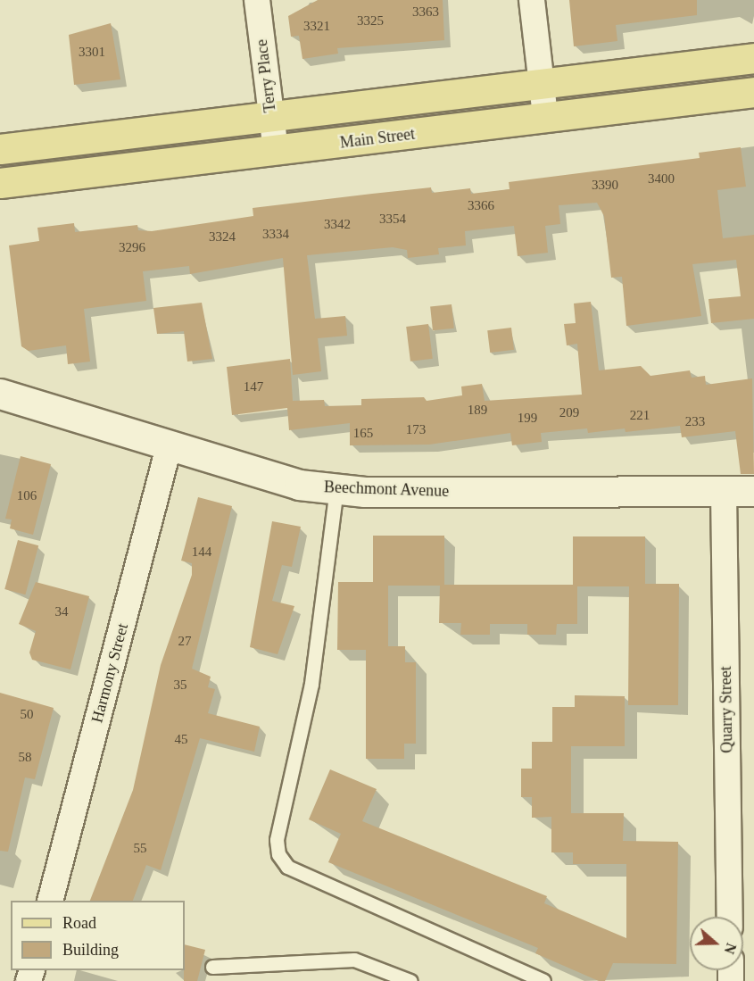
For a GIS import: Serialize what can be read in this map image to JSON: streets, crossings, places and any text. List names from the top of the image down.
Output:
{
  "streets": {
    "main road": ["Main Street"],
    "street": [
      "Terry Place",
      "Beechmont Avenue",
      "Harmony Street",
      "Quarry Street"
    ]
  },
  "crossings": [
    ["Terry Place", "Main Street"],
    ["Beechmont Avenue", "Harmony Street"],
    ["Beechmont Avenue", "Quarry Street"]
  ],
  "house_numbers": [
    "3363",
    "3325",
    "3321",
    "3301",
    "3400",
    "3390",
    "3366",
    "3354",
    "3342",
    "3334",
    "3324",
    "3296",
    "147",
    "189",
    "209",
    "221",
    "199",
    "233",
    "173",
    "165",
    "106",
    "144",
    "34",
    "27",
    "35",
    "50",
    "45",
    "58",
    "55"
  ],
  "legend": ["Road", "Building"],
  "north": "right"
}
